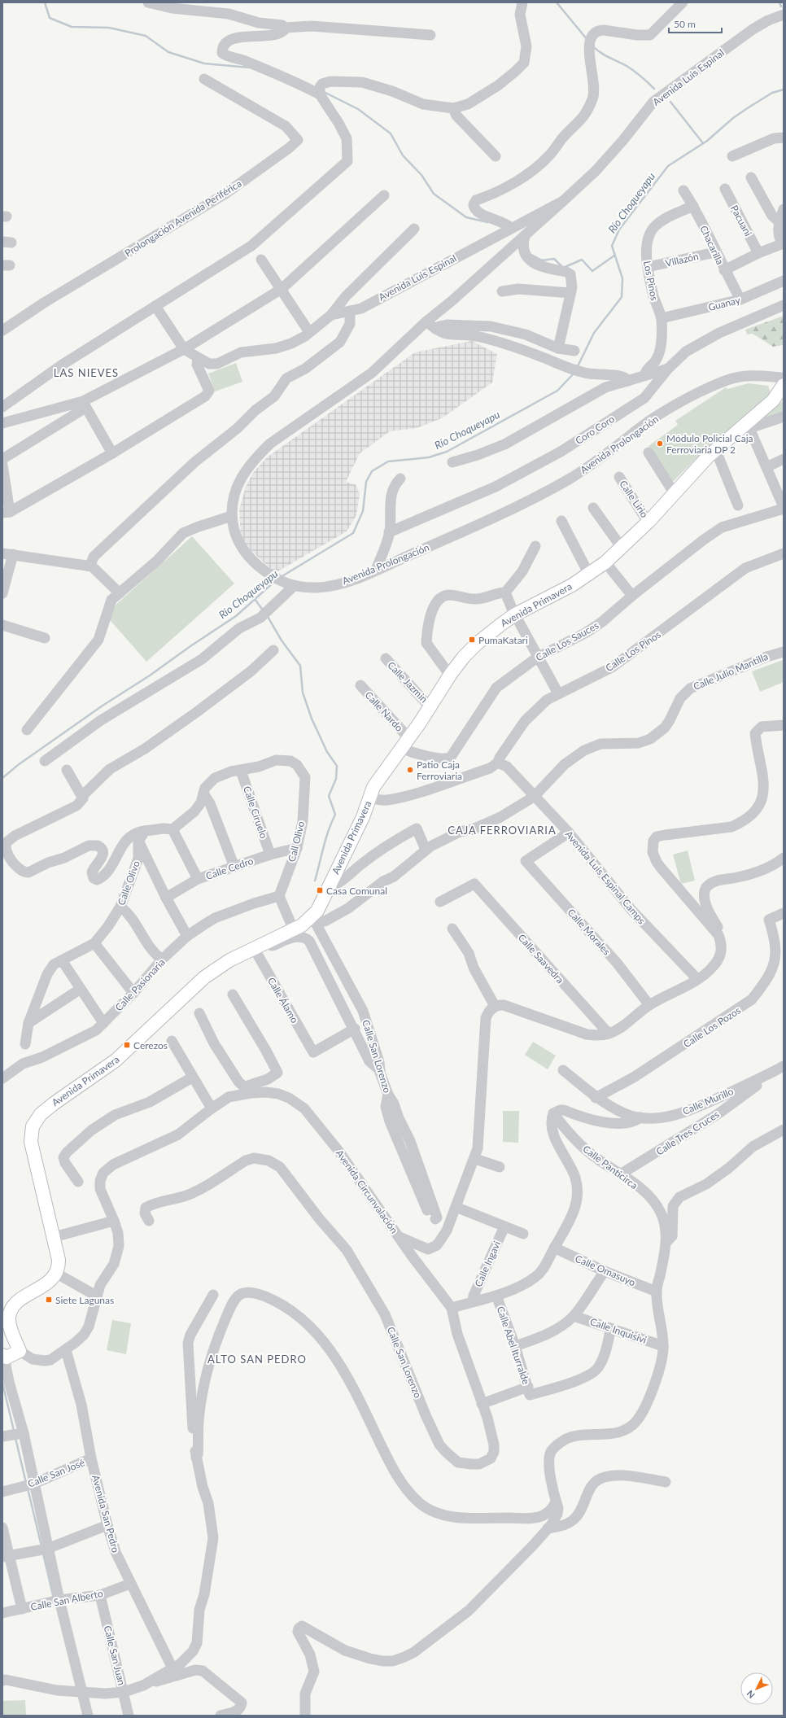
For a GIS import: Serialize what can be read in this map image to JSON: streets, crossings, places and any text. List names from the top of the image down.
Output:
{
  "streets": {
    "main road": ["Avenida Primavera"],
    "street": [
      "Avenida Luis Espinal",
      "Prolongación Avenida Periférica",
      "Pacuani",
      "Chacarilla",
      "Villazón",
      "Los Pinos",
      "Guanay",
      "Coro Coro",
      "Avenida Prolongación",
      "Calle Lirio",
      "Calle Los Sauces",
      "Calle Los Pinos",
      "Calle Julio Mantilla",
      "Calle Jazmin",
      "Calle Nardo",
      "Calle Ciruelo",
      "Call Olivo",
      "Calle Cedro",
      "Avenida Luis Espinal Camps",
      "Calle Olivo",
      "Calle Morales",
      "Calle Saavedra",
      "Calle Pasionaria",
      "Calle Álamo",
      "Calle Los Pozos",
      "Calle San Lorenzo",
      "Calle Murillo",
      "Calle Tres Cruces",
      "Calle Panticirca",
      "Avenida Circunvalación",
      "Calle Ingavi",
      "Calle Omasuyo",
      "Calle Inquisivi",
      "Calle Abel Iturralde",
      "Calle San José",
      "Avenida San Pedro",
      "Calle San Alberto",
      "Calle San Juan"
    ]
  },
  "crossings": [
    ["Avenida Luis Espinal", "Avenida Prolongación"],
    ["Chacarilla", "Villazón"],
    ["Chacarilla", "Los Pinos"],
    ["Chacarilla", "Guanay"],
    ["Villazón", "Los Pinos"],
    ["Los Pinos", "Guanay"],
    ["Calle Lirio", "Avenida Primavera"],
    ["Avenida Primavera", "Calle Los Sauces"],
    ["Avenida Primavera", "Calle Julio Mantilla"],
    ["Avenida Primavera", "Calle Jazmin"],
    ["Avenida Primavera", "Calle Nardo"],
    ["Avenida Primavera", "Calle Álamo"],
    ["Avenida Primavera", "Calle San Lorenzo"],
    ["Avenida Primavera", "Avenida Circunvalación"],
    ["Avenida Primavera", "Avenida San Pedro"],
    ["Calle Los Pinos", "Avenida Luis Espinal Camps"],
    ["Calle Julio Mantilla", "Avenida Luis Espinal Camps"],
    ["Calle Julio Mantilla", "Calle San Lorenzo"],
    ["Calle Ciruelo", "Call Olivo"],
    ["Calle Ciruelo", "Calle Cedro"],
    ["Call Olivo", "Calle Cedro"],
    ["Call Olivo", "Calle Pasionaria"],
    ["Avenida Luis Espinal Camps", "Calle Morales"],
    ["Calle Los Pozos", "Calle Murillo"],
    ["Calle San Lorenzo", "Avenida Circunvalación"],
    ["Calle Murillo", "Calle Tres Cruces"],
    ["Calle Tres Cruces", "Calle Panticirca"],
    ["Calle Panticirca", "Calle Omasuyo"],
    ["Calle Panticirca", "Calle Inquisivi"],
    ["Avenida Circunvalación", "Avenida San Pedro"],
    ["Calle San José", "Avenida San Pedro"],
    ["Avenida San Pedro", "Calle San Alberto"],
    ["Calle San Alberto", "Calle San Juan"]
  ],
  "districts": ["LAS NIEVES", "CAJA FERROVIARIA", "ALTO SAN PEDRO"],
  "water": ["Río Choqueyapu"],
  "places": {
    "other": ["Módulo Policial Caja Ferroviaria DP 2", "Patio Caja Ferroviaria"],
    "transit": [
      "PumaKatari",
      "Casa Comunal",
      "Cerezos",
      "Siete Lagunas"
    ]
  },
  "scale_bar": "50 m",
  "north": "bottom left"
}
